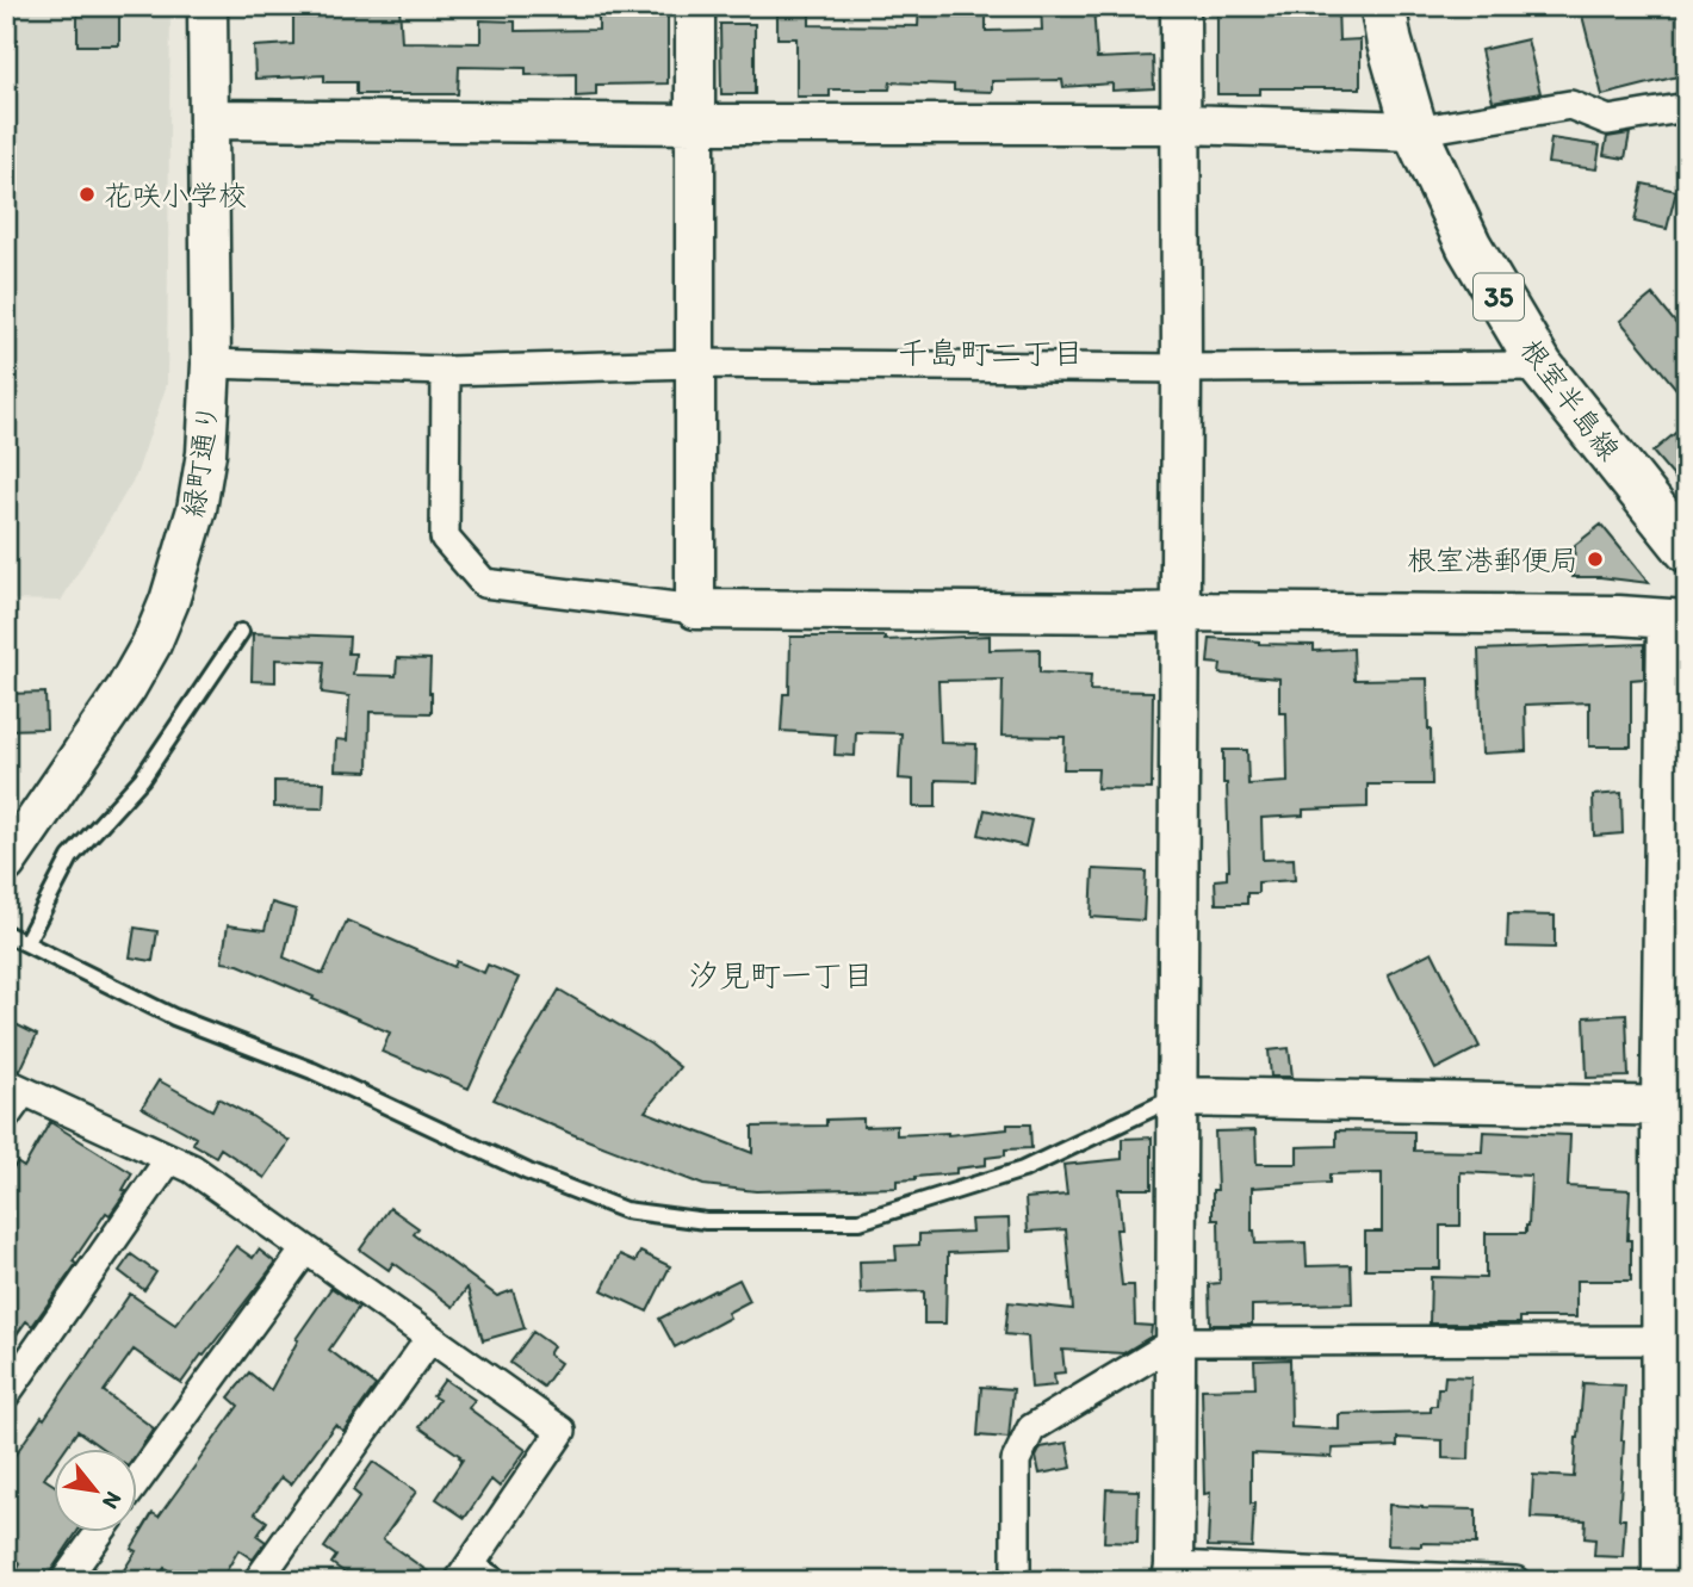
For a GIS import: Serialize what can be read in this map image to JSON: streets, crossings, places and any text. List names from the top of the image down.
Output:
{
  "streets": {
    "main road": ["35", "根室半島線"],
    "street": ["緑町通り"]
  },
  "districts": ["千島町二丁目", "汐見町一丁目"],
  "places": ["花咲小学校", "根室港郵便局"],
  "north": "bottom right"
}
